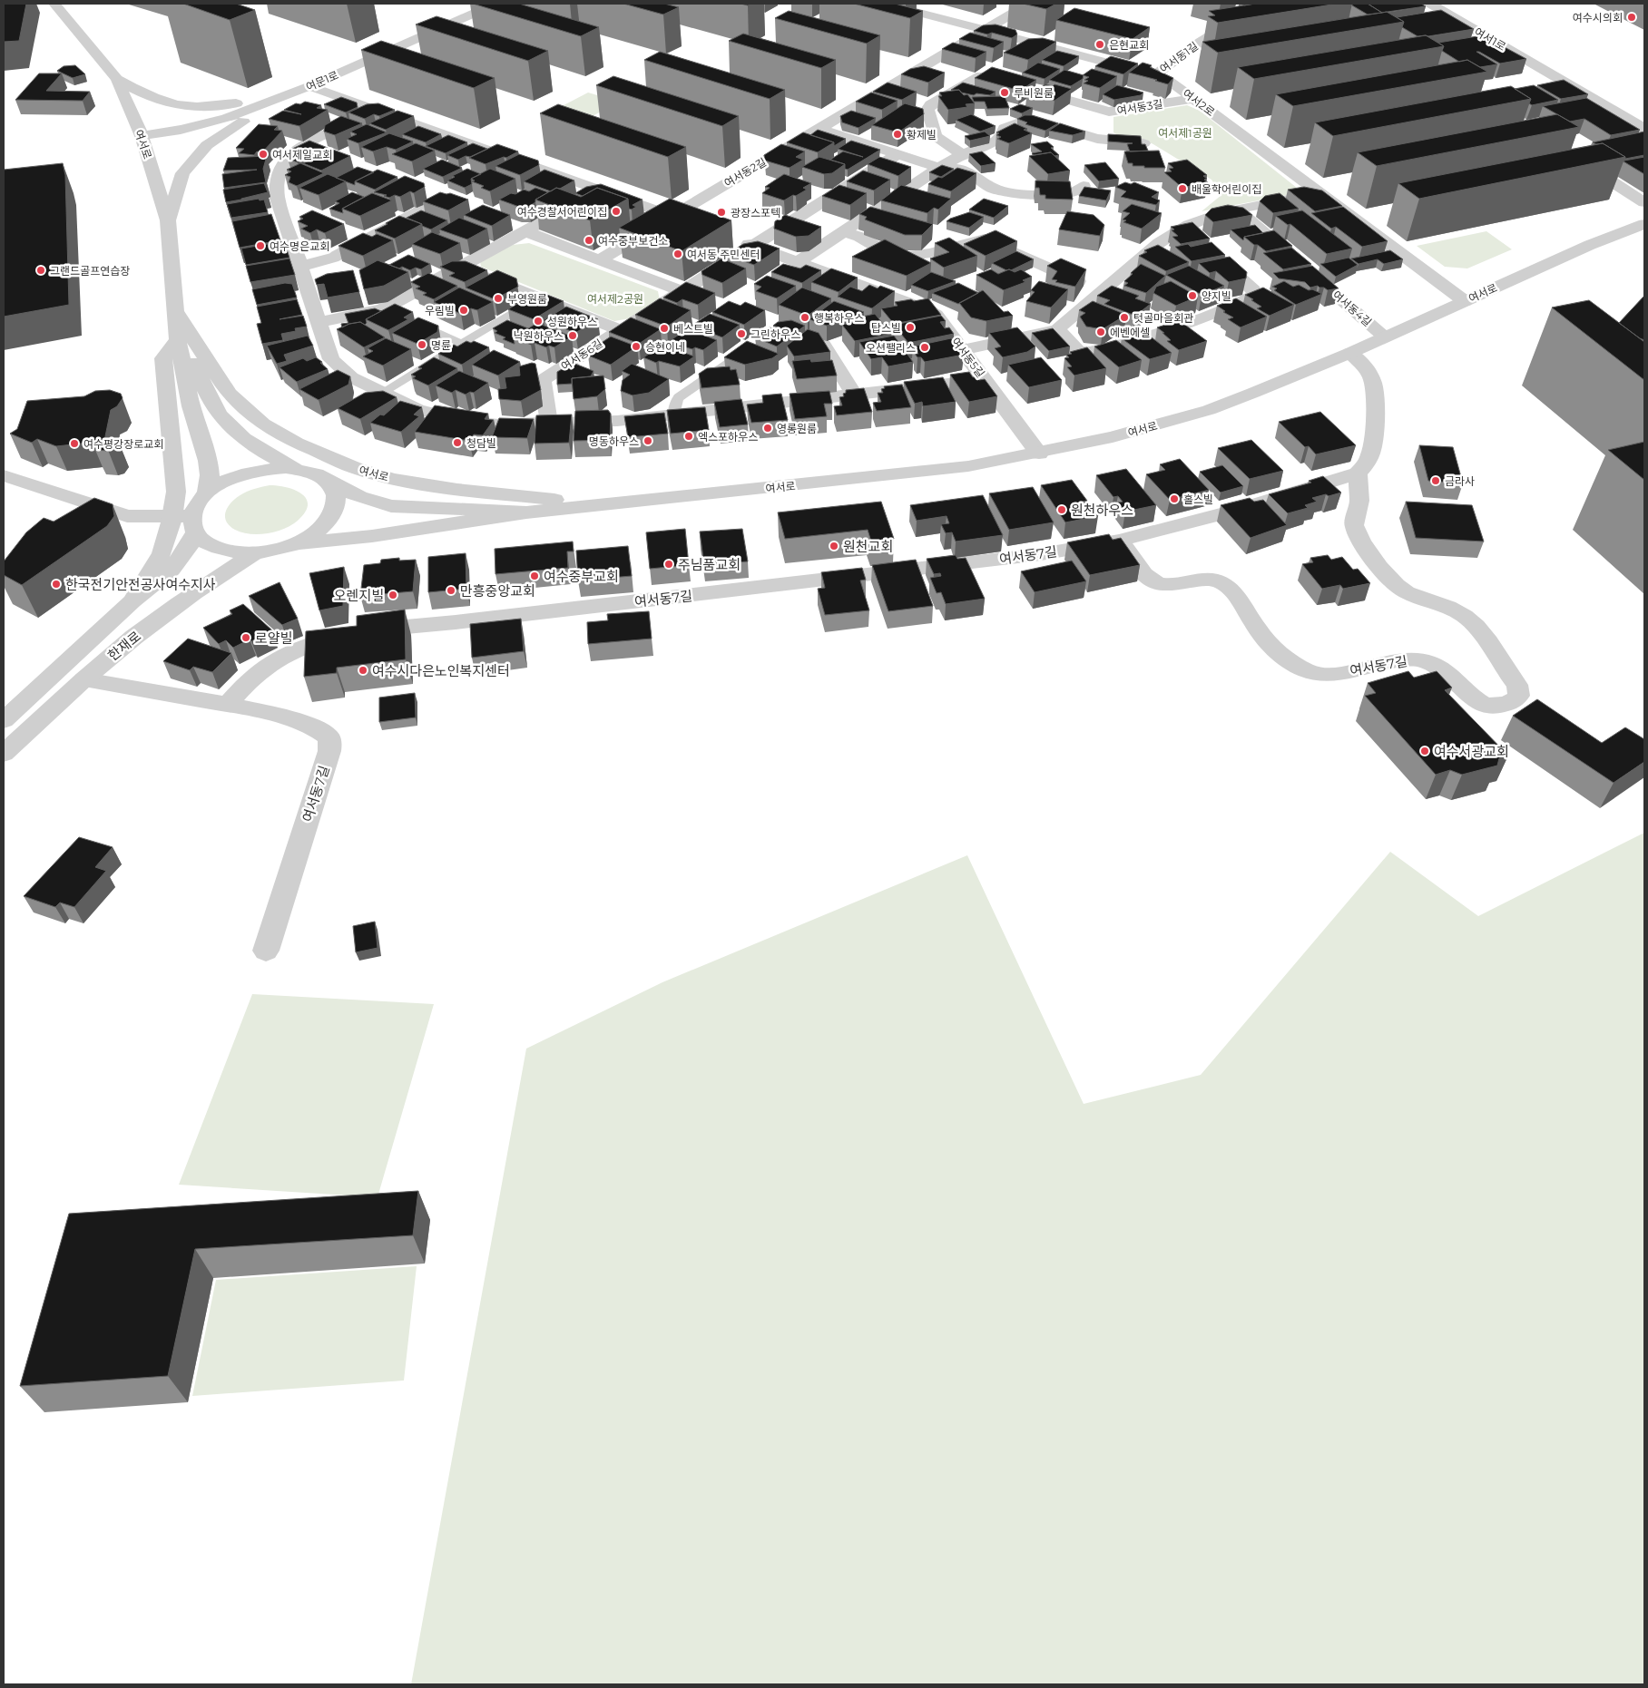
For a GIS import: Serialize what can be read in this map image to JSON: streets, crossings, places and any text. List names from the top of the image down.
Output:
{
  "streets": {
    "street": [
      "여서1로",
      "여서동1길",
      "여문1로",
      "여서2로",
      "여서동3길",
      "여서로",
      "여서동2길",
      "여서동4길",
      "여서동6길",
      "여서동5길",
      "여서동7길",
      "한재로"
    ]
  },
  "crossings": [
    ["여서동1길", "여서2로"],
    ["여문1로", "여서로"],
    ["여서2로", "여서동3길"],
    ["여서2로", "여서로"],
    ["여서2로", "여서동2길"],
    ["여서로", "여서동4길"],
    ["여서로", "여서동5길"],
    ["여서로", "한재로"],
    ["여서동6길", "여서동5길"],
    ["여서동7길", "한재로"]
  ],
  "parks": ["여서제1공원", "여서제2공원"],
  "places": [
    "여수시의회",
    "은현교회",
    "루비원룸",
    "황제빌",
    "여서제일교회",
    "배울학어린이집",
    "여수경찰서어린이집",
    "광장스포텍",
    "여수중부보건소",
    "여수명은교회",
    "여서동 주민센터",
    "그랜드골프연습장",
    "양지빌",
    "부영원룸",
    "우림빌",
    "행복하우스",
    "텃골마을회관",
    "성원하우스",
    "탑스빌",
    "베스트빌",
    "에벤에셀",
    "그린하우스",
    "낙원하우스",
    "명륜",
    "승현이네",
    "오션팰리스",
    "영롱원룸",
    "엑스포하우스",
    "명동하우스",
    "청담빌",
    "여수평강장로교회",
    "금라사",
    "홀스빌",
    "원천하우스",
    "원천교회",
    "주님품교회",
    "여수중부교회",
    "한국전기안전공사여수지사",
    "만흥중앙교회",
    "오렌지빌",
    "로얄빌",
    "여수시다은노인복지센터",
    "여수서광교회"
  ]
}
